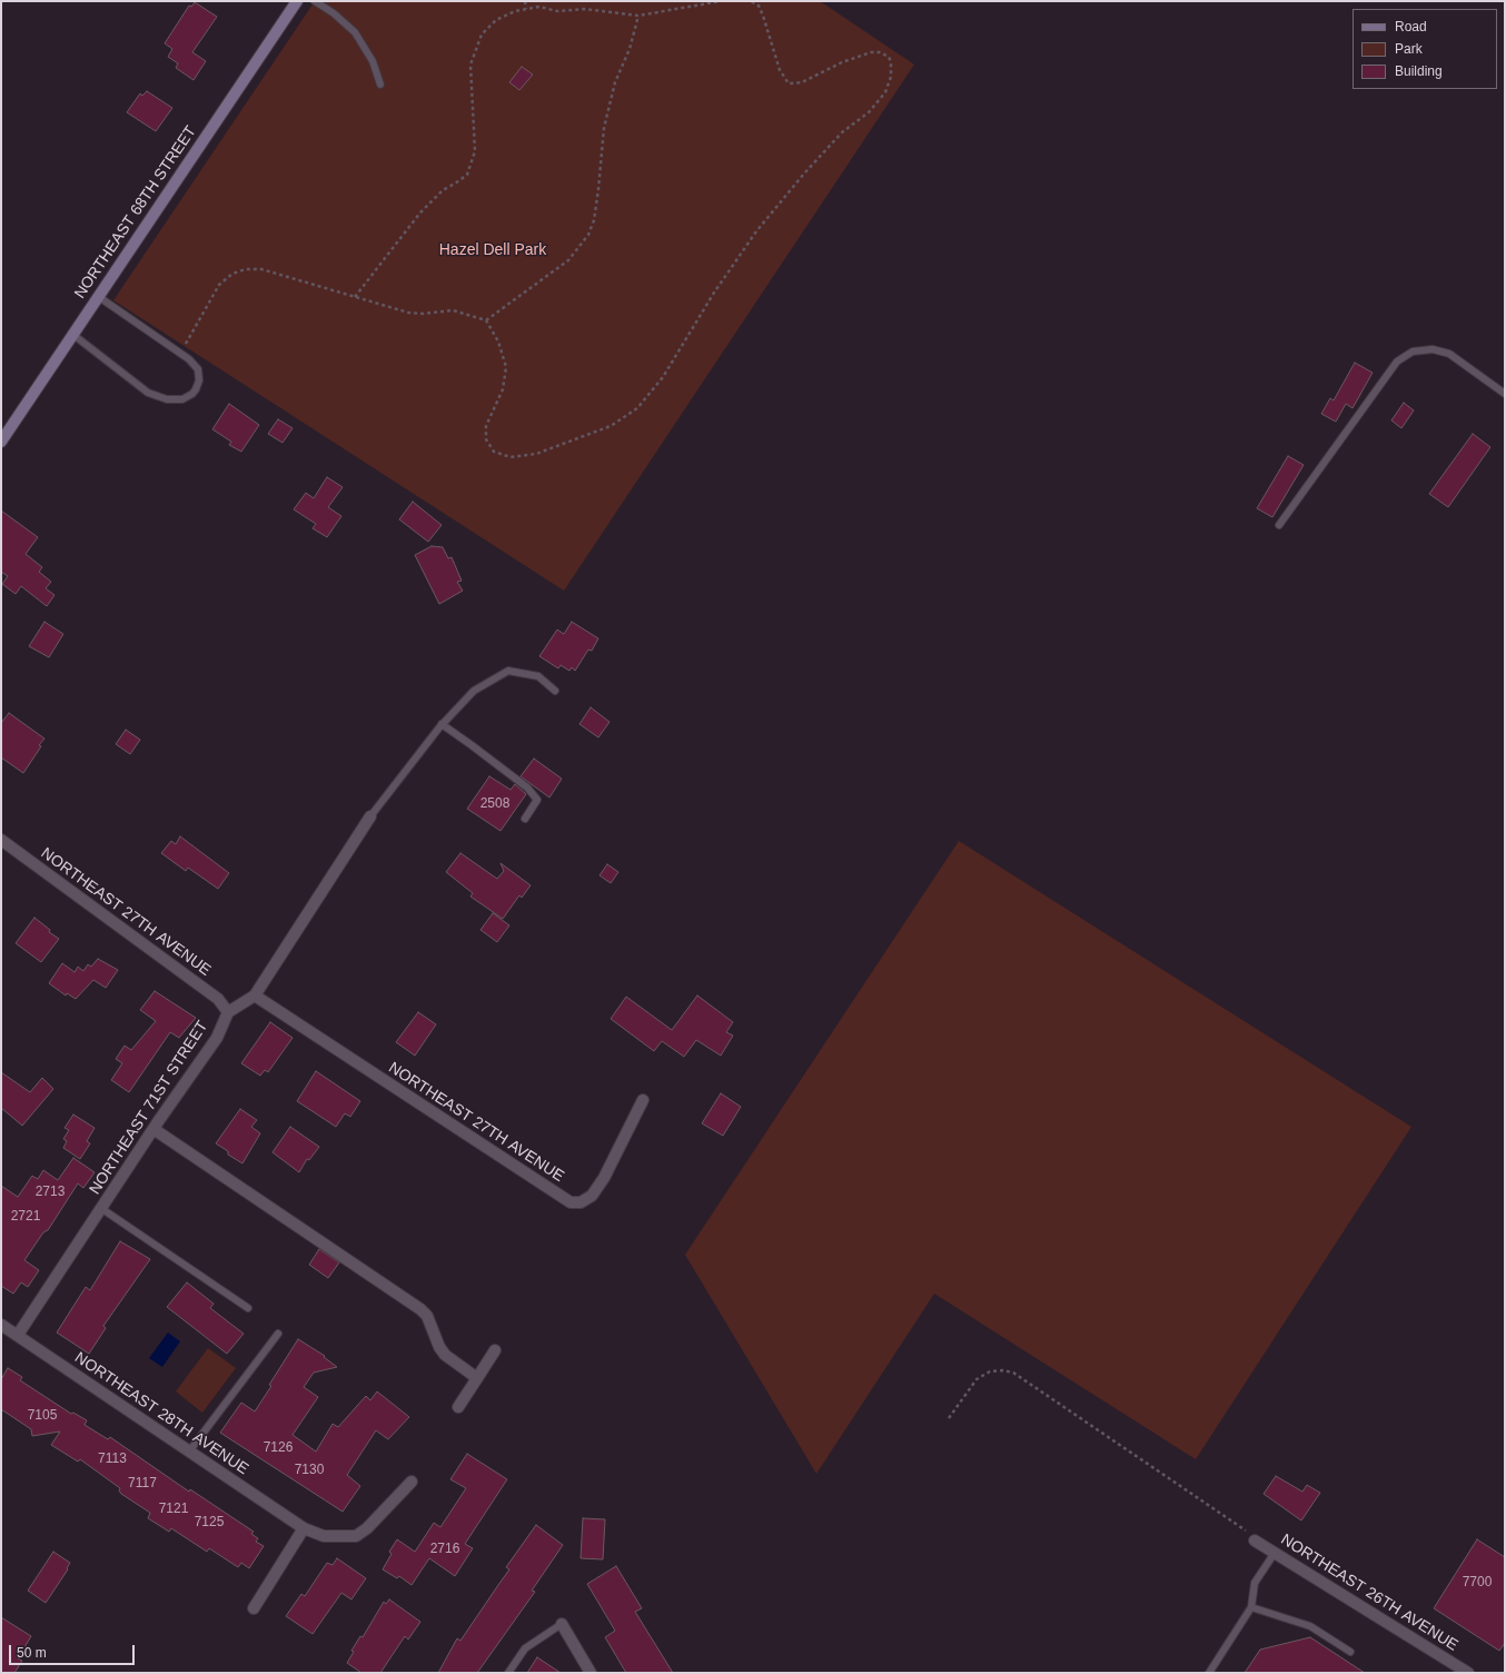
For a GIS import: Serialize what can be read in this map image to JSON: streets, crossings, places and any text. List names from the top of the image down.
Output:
{
  "streets": {
    "street": [
      "NORTHEAST 68TH STREET",
      "NORTHEAST 27TH AVENUE",
      "NORTHEAST 71ST STREET",
      "NORTHEAST 28TH AVENUE",
      "NORTHEAST 26TH AVENUE"
    ]
  },
  "crossings": [
    ["NORTHEAST 27TH AVENUE", "NORTHEAST 71ST STREET"],
    ["NORTHEAST 71ST STREET", "NORTHEAST 28TH AVENUE"]
  ],
  "parks": ["Hazel Dell Park"],
  "house_numbers": [
    "2508",
    "2713",
    "2721",
    "7105",
    "7126",
    "7113",
    "7130",
    "7117",
    "7121",
    "7125",
    "2716",
    "7700"
  ],
  "legend": ["Road", "Park", "Building"],
  "scale_bar": "50 m"
}
